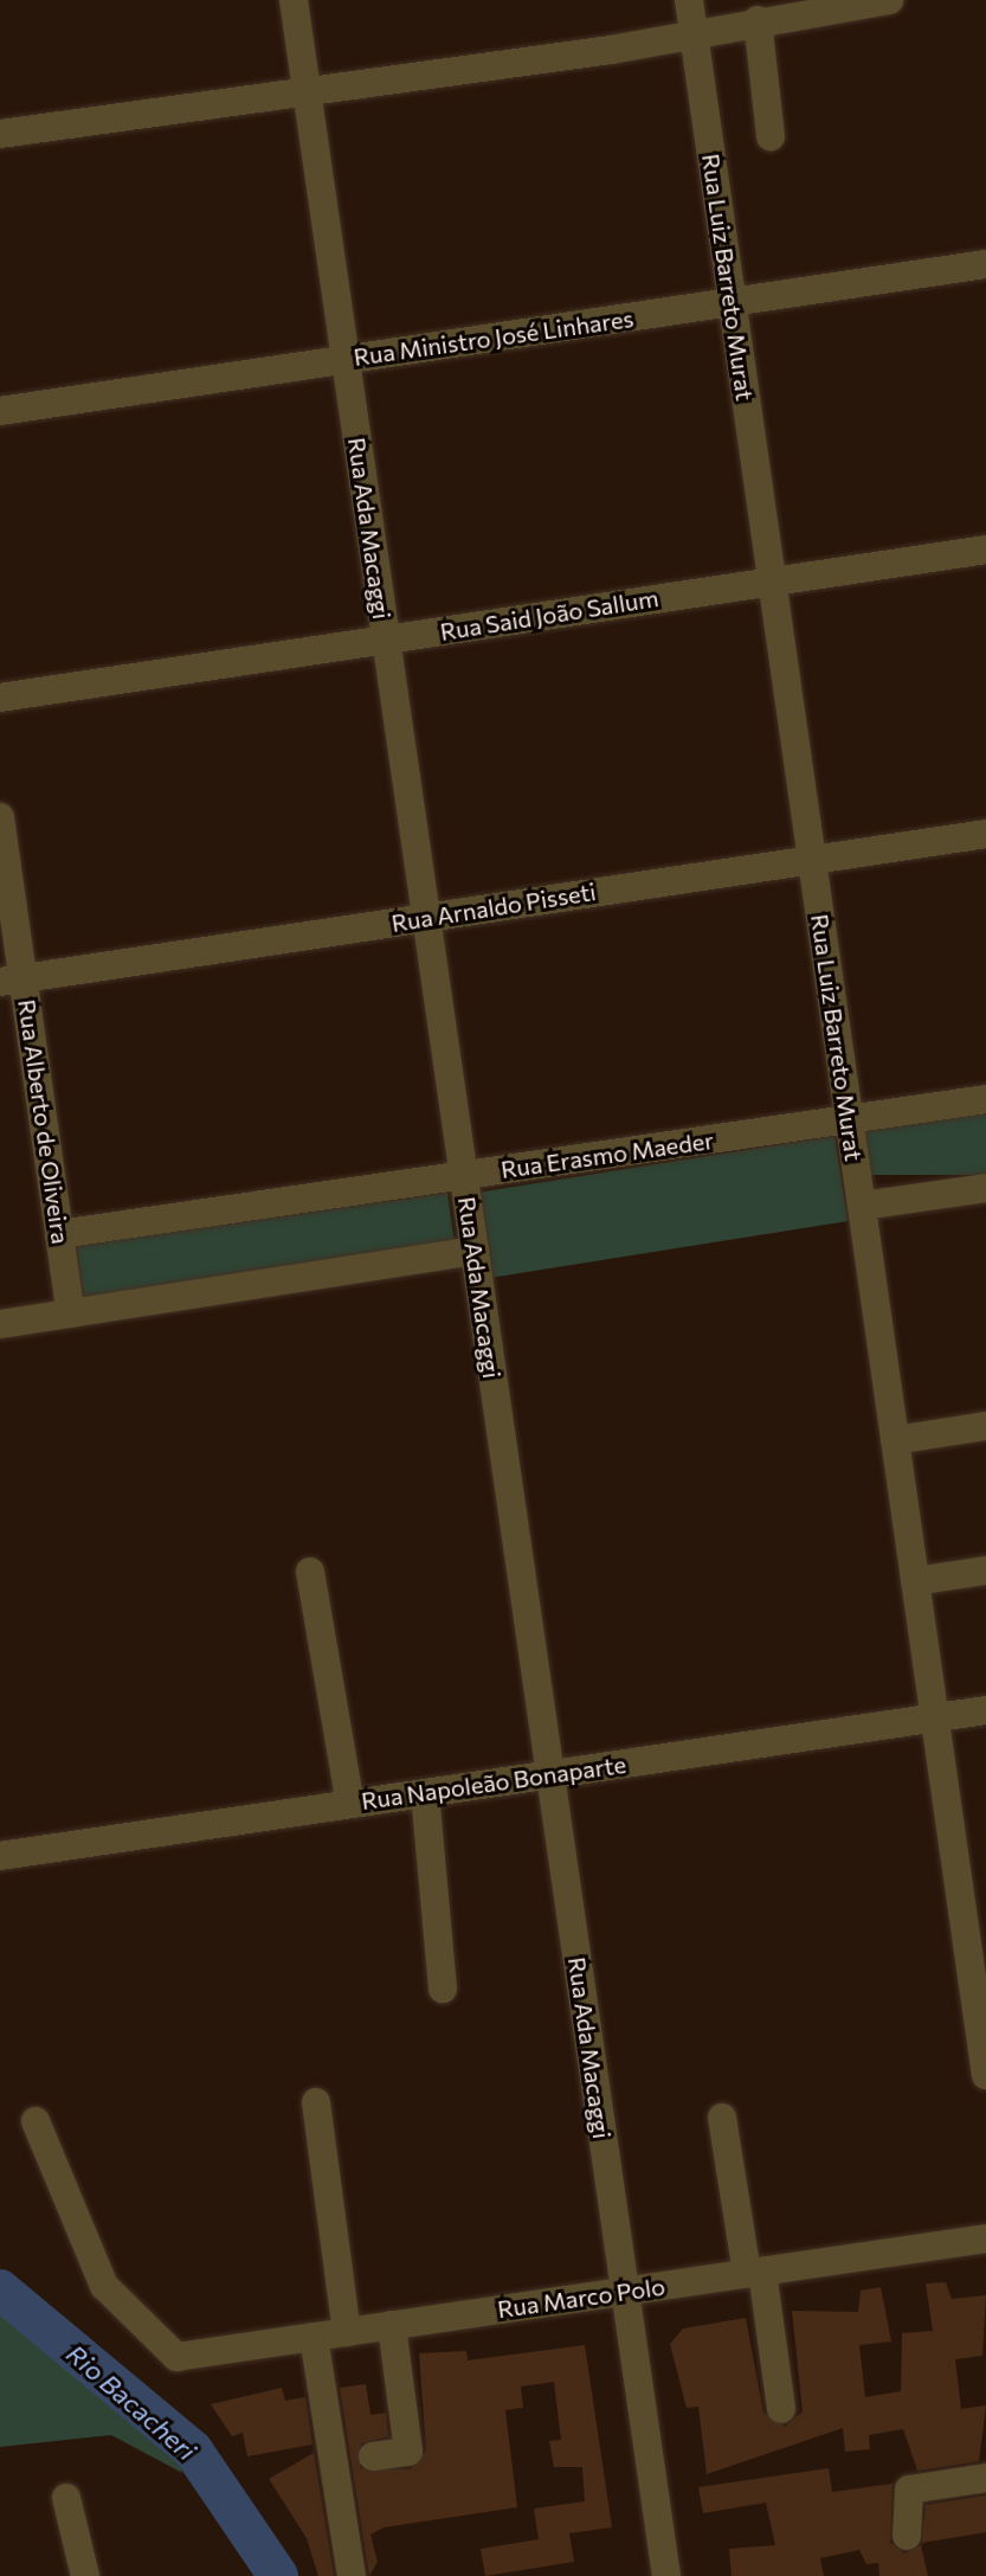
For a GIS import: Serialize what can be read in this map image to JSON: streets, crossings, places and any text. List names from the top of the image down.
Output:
{
  "streets": {
    "street": [
      "Rua Luiz Barreto Murat",
      "Rua Ministro José Linhares",
      "Rua Ada Macaggi",
      "Rua Said João Sallum",
      "Rua Arnaldo Pisseti",
      "Rua Alberto de Oliveira",
      "Rua Erasmo Maeder",
      "Rua Napoleão Bonaparte",
      "Rua Marco Polo"
    ]
  },
  "crossings": [
    ["Rua Luiz Barreto Murat", "Rua Ministro José Linhares"],
    ["Rua Luiz Barreto Murat", "Rua Said João Sallum"],
    ["Rua Luiz Barreto Murat", "Rua Arnaldo Pisseti"],
    ["Rua Luiz Barreto Murat", "Rua Erasmo Maeder"],
    ["Rua Luiz Barreto Murat", "Rua Napoleão Bonaparte"],
    ["Rua Ministro José Linhares", "Rua Ada Macaggi"],
    ["Rua Ada Macaggi", "Rua Said João Sallum"],
    ["Rua Ada Macaggi", "Rua Arnaldo Pisseti"],
    ["Rua Ada Macaggi", "Rua Erasmo Maeder"],
    ["Rua Ada Macaggi", "Rua Napoleão Bonaparte"],
    ["Rua Ada Macaggi", "Rua Marco Polo"],
    ["Rua Arnaldo Pisseti", "Rua Alberto de Oliveira"],
    ["Rua Alberto de Oliveira", "Rua Erasmo Maeder"]
  ],
  "water": ["Rio Bacacheri"]
}
